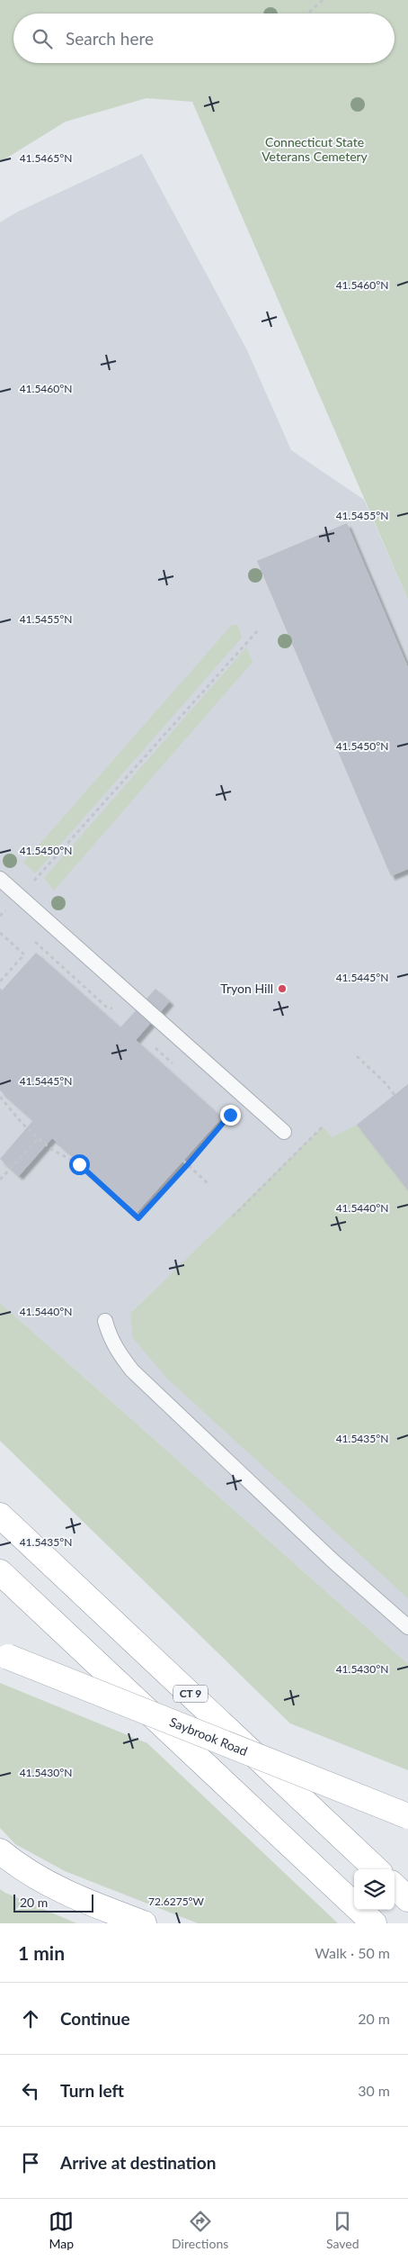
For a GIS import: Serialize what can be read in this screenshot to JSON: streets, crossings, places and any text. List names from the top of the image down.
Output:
{
  "streets": {
    "main road": ["CT 9", "Saybrook Road"]
  },
  "parks": ["Connecticut State Veterans Cemetery"],
  "places": ["Tryon Hill"],
  "scale_bar": "20 m",
  "page": {
    "search": "Search here",
    "scale": "20 m",
    "heading": ["1 min", "Walk · 50 m"],
    "list": [
      ["Continue", "20 m"],
      ["Turn left", "30 m"],
      "Arrive at destination"
    ],
    "nav": ["Map", "Directions", "Saved"]
  },
  "coordinates": [
    "41.5465°N",
    "41.5460°N",
    "41.5455°N",
    "41.5450°N",
    "41.5445°N",
    "41.5440°N",
    "41.5435°N",
    "41.5430°N",
    "72.6275°W"
  ]
}
